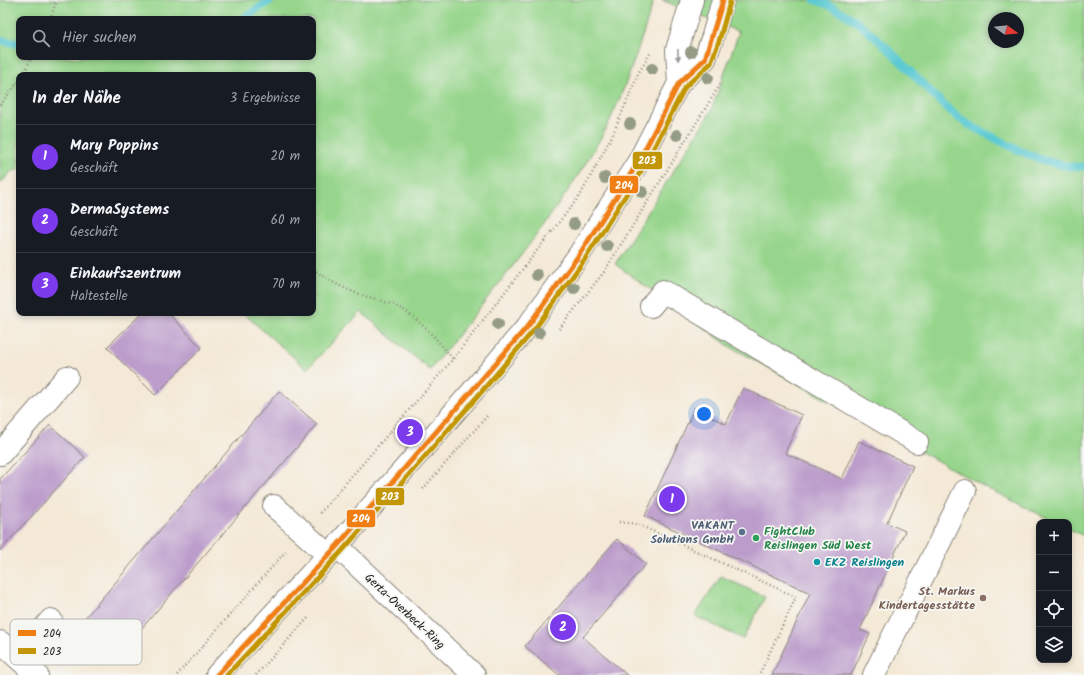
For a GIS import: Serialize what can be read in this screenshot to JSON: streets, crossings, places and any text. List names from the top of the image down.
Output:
{
  "streets": {
    "street": ["Gerta-Overbeck-Ring"]
  },
  "places": [
    "VAKANT Solutions GmbH",
    "FightClub Reislingen Süd West",
    "EKZ Reislingen",
    "St. Markus Kindertagesstätte"
  ],
  "lines": ["transit line 204", "transit line 203"],
  "legend": ["204", "203"],
  "north": "right",
  "page": {
    "search": "Hier suchen",
    "heading": ["In der Nähe", "3 Ergebnisse"],
    "list": [
      {
        "mark": "1",
        "name": "Mary Poppins",
        "note": "Geschäft",
        "value": "20 m"
      },
      {
        "mark": "2",
        "name": "DermaSystems",
        "note": "Geschäft",
        "value": "60 m"
      },
      {
        "mark": "3",
        "name": "Einkaufszentrum",
        "note": "Haltestelle",
        "value": "70 m"
      }
    ],
    "pins": ["3", "1", "2"],
    "map_buttons": ["+", "−"]
  }
}
